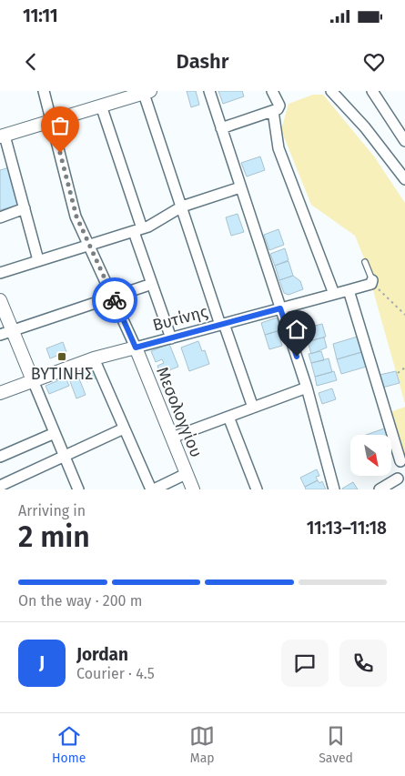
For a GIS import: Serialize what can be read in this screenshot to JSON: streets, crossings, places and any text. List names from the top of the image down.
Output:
{
  "streets": {
    "street": ["Βυτίνης", "Μεσολογγίου"]
  },
  "crossings": [
    ["Βυτίνης", "Μεσολογγίου"]
  ],
  "places": {
    "transit": ["ΒΥΤΙΝΗΣ"]
  },
  "north": "bottom right",
  "page": {
    "status": "11:11",
    "header": "Dashr",
    "heading": ["2 min", "Arriving in", "11:13–11:18"],
    "panel": ["Jordan", "Courier · 4.5"],
    "bar": "On the way · 200 m",
    "round": "J",
    "tabs": ["Home", "Map", "Saved"]
  }
}
